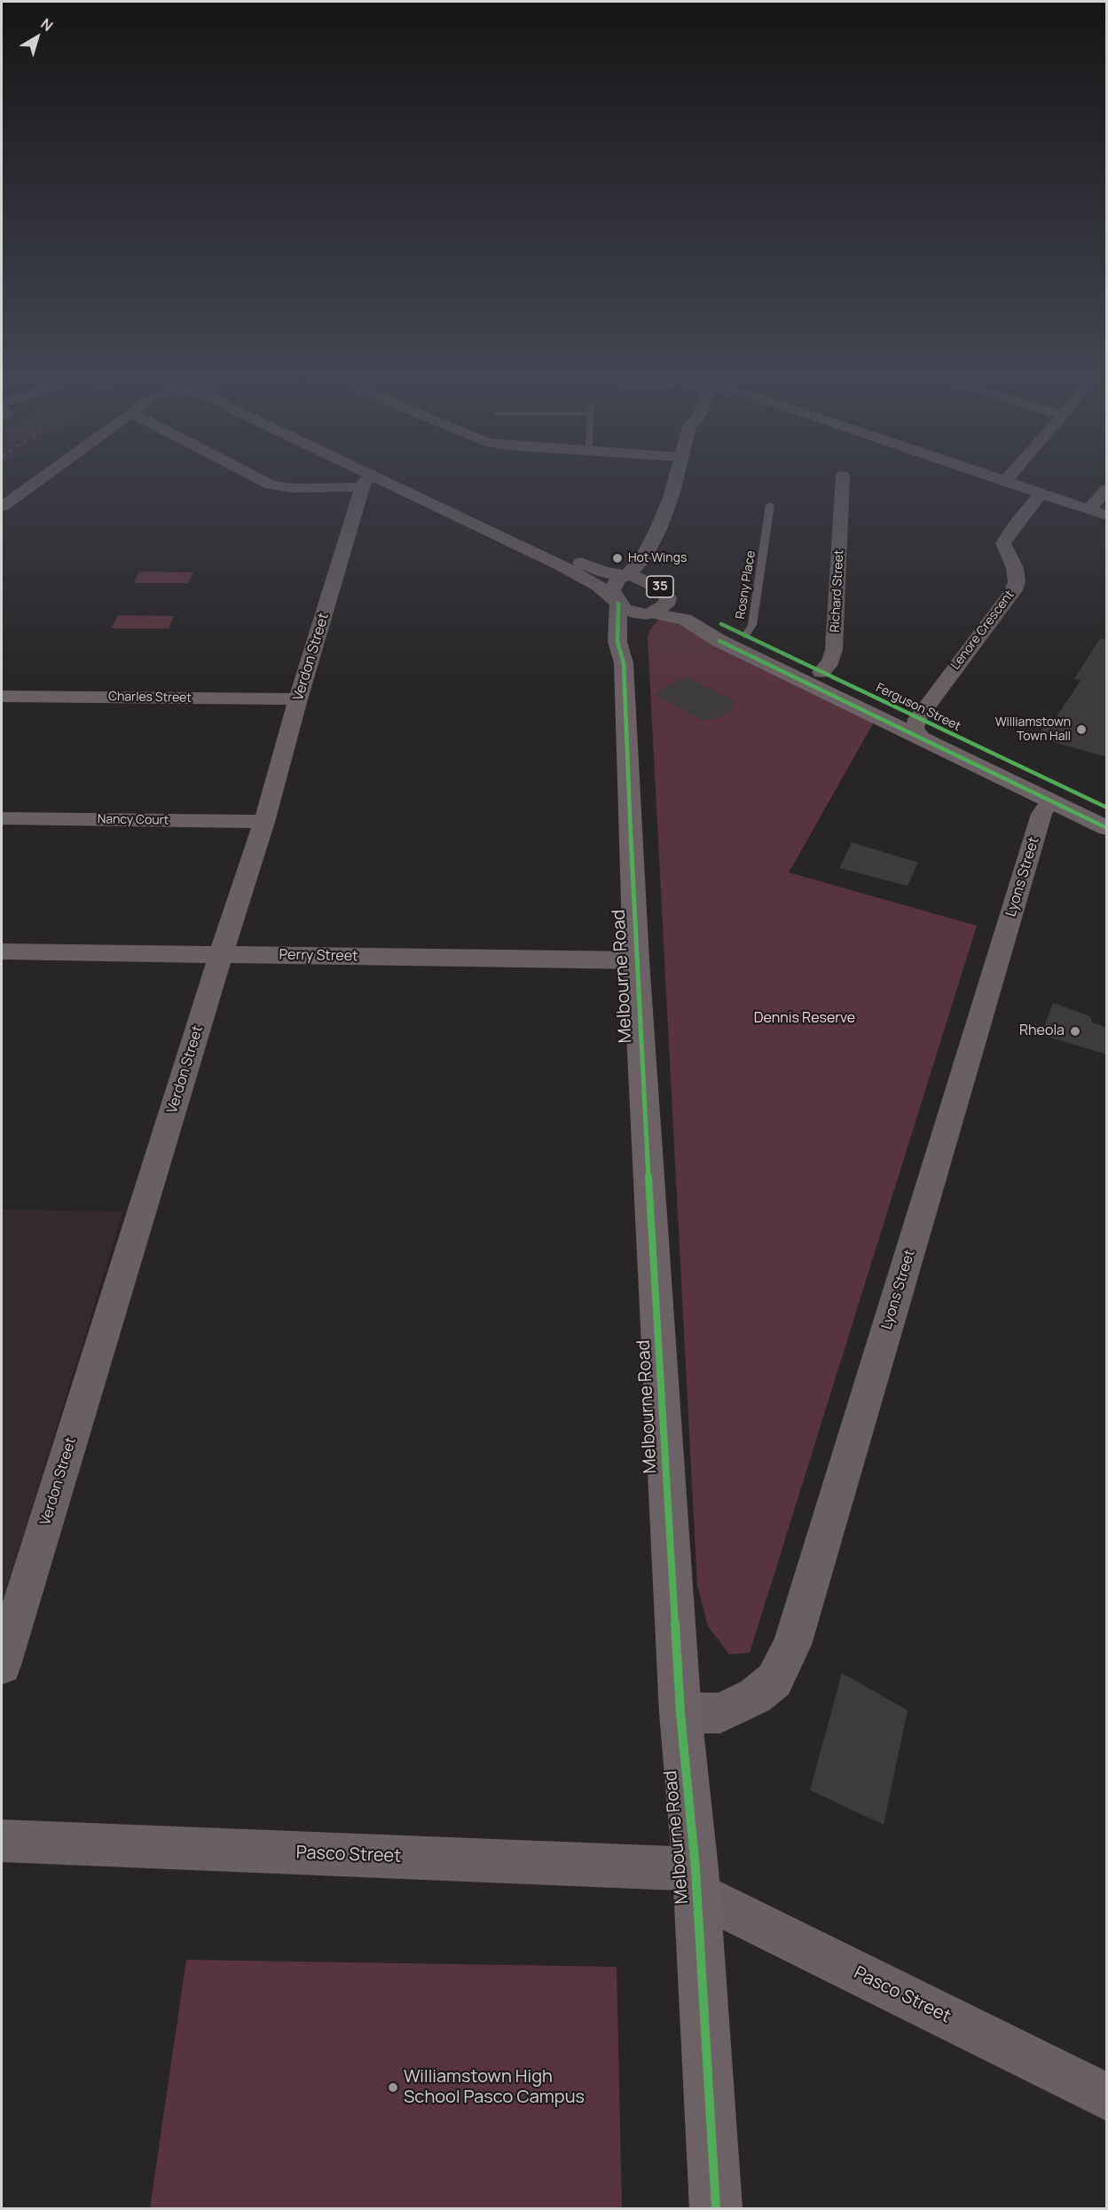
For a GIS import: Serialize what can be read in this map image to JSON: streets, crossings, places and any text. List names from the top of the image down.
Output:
{
  "streets": {
    "main road": ["35"],
    "street": [
      "Richard Street",
      "Lenore Crescent",
      "Verdon Street",
      "Charles Street",
      "Ferguson Street",
      "Nancy Court",
      "Lyons Street",
      "Perry Street",
      "Melbourne Road",
      "Pasco Street"
    ],
    "lane": ["Rosny Place"]
  },
  "crossings": [
    ["Rosny Place", "Ferguson Street"],
    ["35", "Ferguson Street"],
    ["35", "Melbourne Road"],
    ["Richard Street", "Ferguson Street"],
    ["Lenore Crescent", "Ferguson Street"],
    ["Verdon Street", "Charles Street"],
    ["Verdon Street", "Nancy Court"],
    ["Verdon Street", "Perry Street"],
    ["Ferguson Street", "Lyons Street"],
    ["Ferguson Street", "Melbourne Road"],
    ["Lyons Street", "Melbourne Road"],
    ["Perry Street", "Melbourne Road"],
    ["Melbourne Road", "Pasco Street"]
  ],
  "parks": ["Dennis Reserve"],
  "places": [
    "Hot Wings",
    "Williamstown Town Hall",
    "Rheola",
    "Williamstown High School Pasco Campus"
  ],
  "north": "top right"
}
